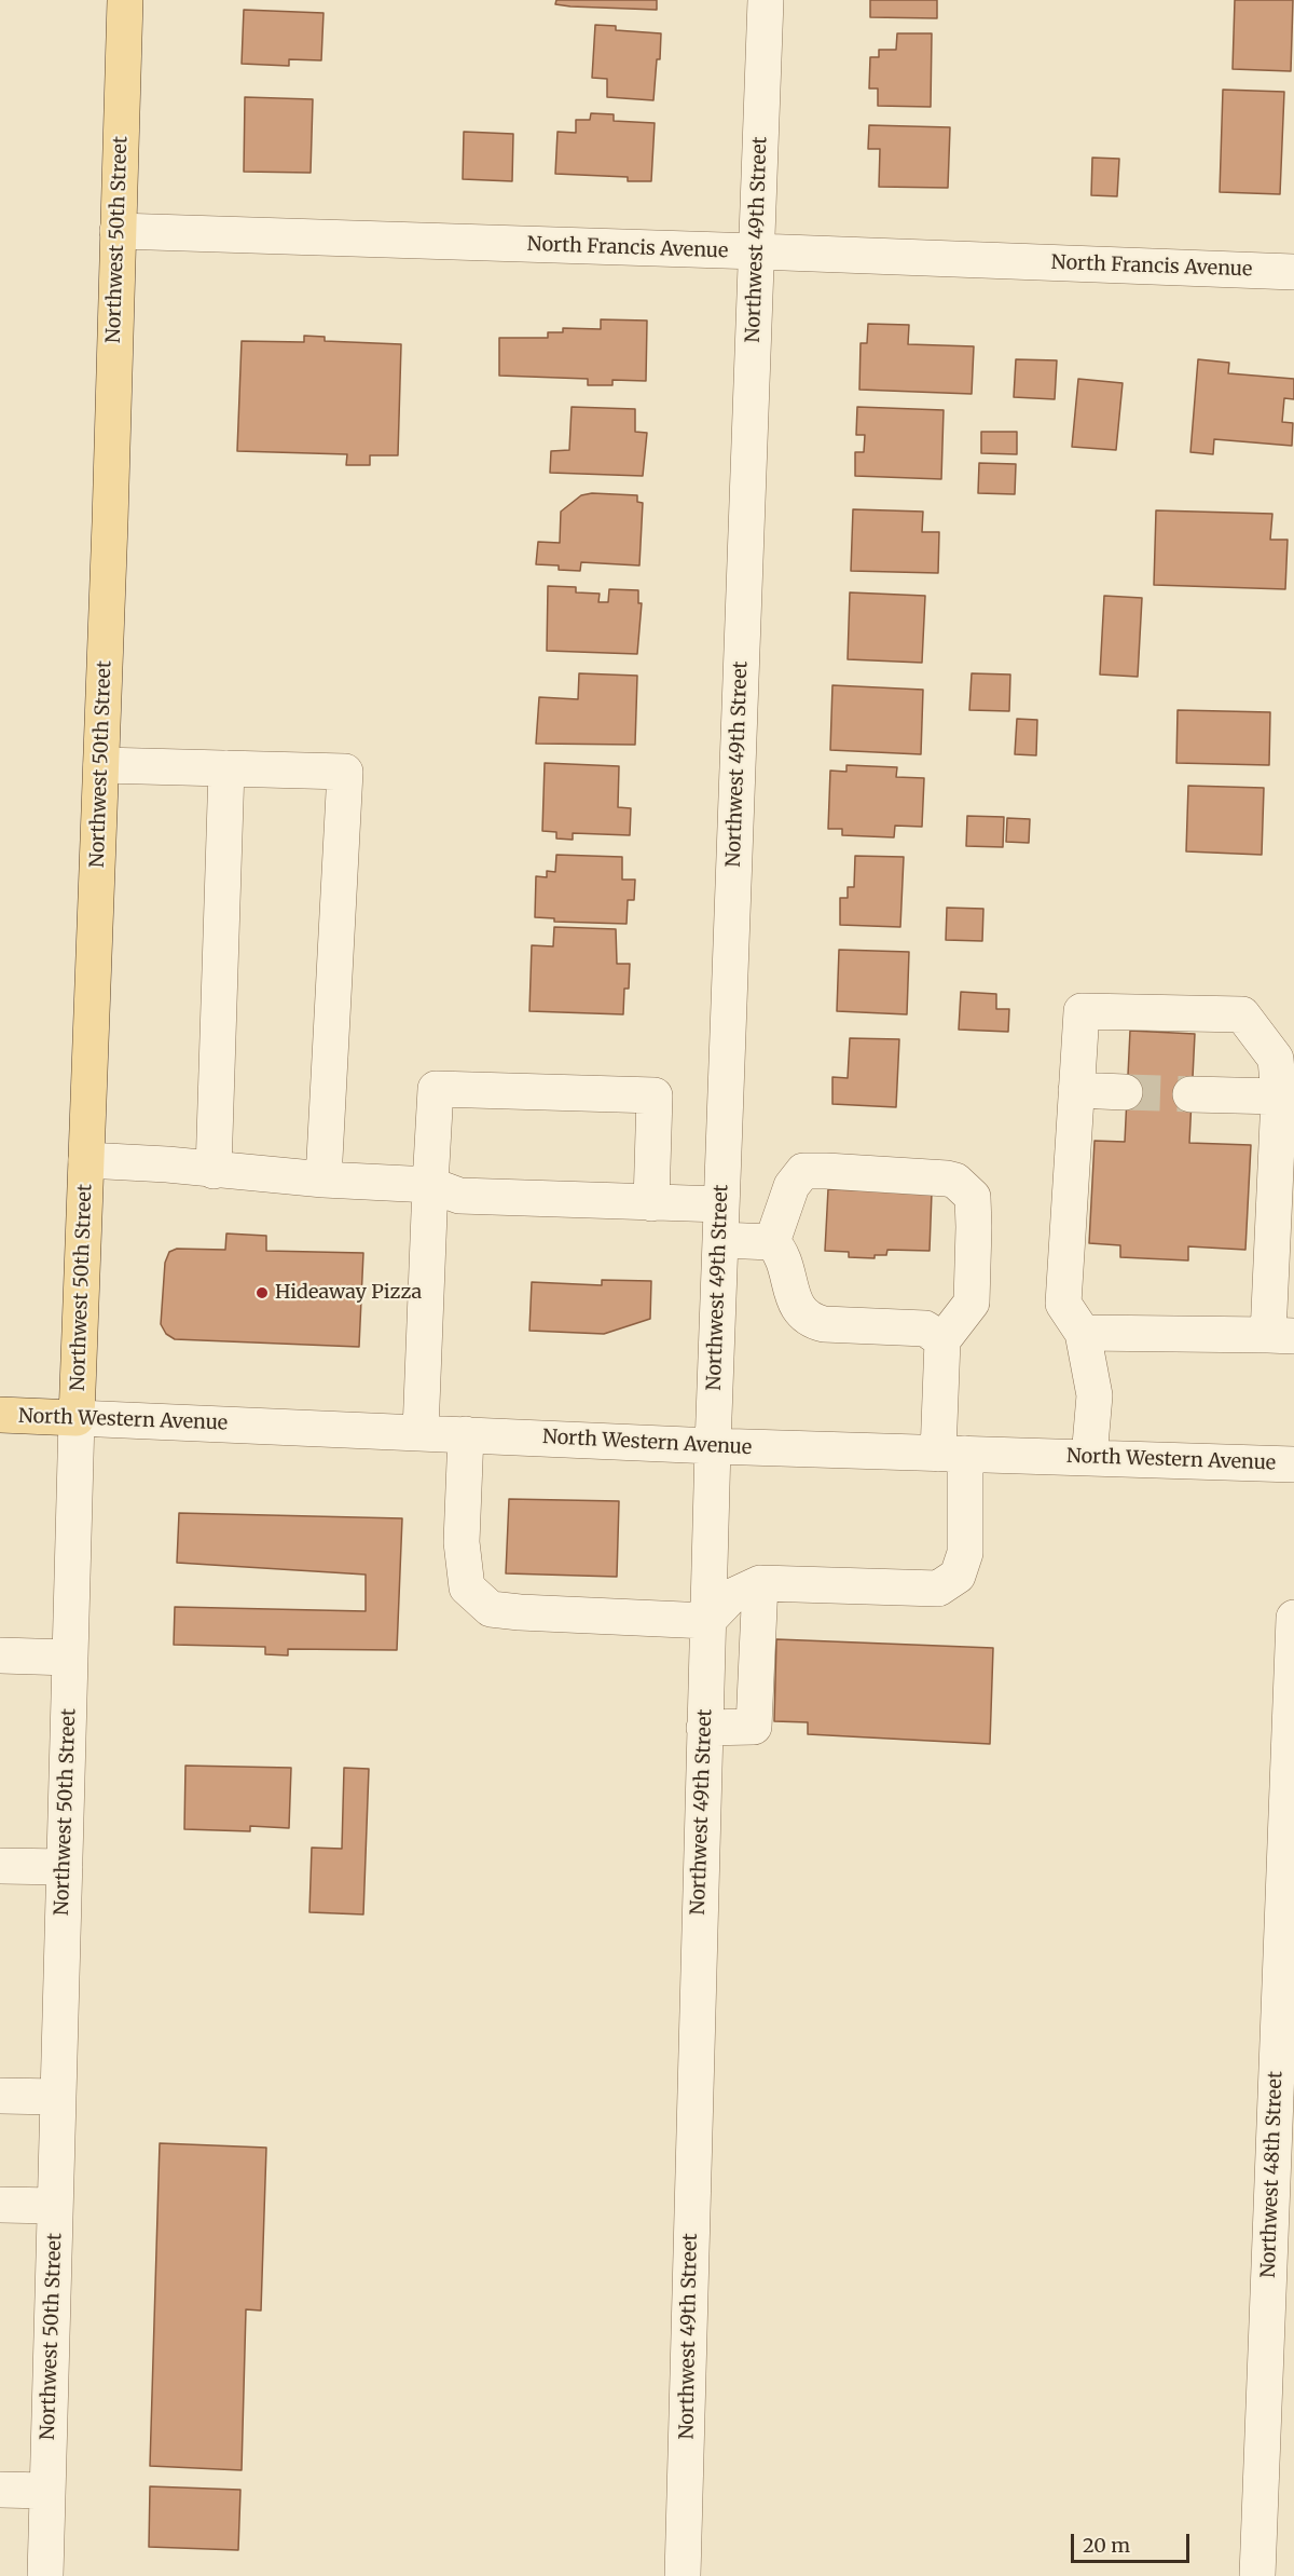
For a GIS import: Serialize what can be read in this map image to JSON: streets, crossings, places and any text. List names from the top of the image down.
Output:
{
  "streets": {
    "main road": ["Northwest 50th Street", "North Western Avenue"],
    "street": ["Northwest 49th Street", "North Francis Avenue", "Northwest 48th Street"]
  },
  "crossings": [
    ["Northwest 50th Street", "North Francis Avenue"],
    ["Northwest 50th Street", "North Western Avenue"],
    ["Northwest 49th Street", "North Francis Avenue"],
    ["Northwest 49th Street", "North Western Avenue"]
  ],
  "places": ["Hideaway Pizza"],
  "scale_bar": "20 m"
}
